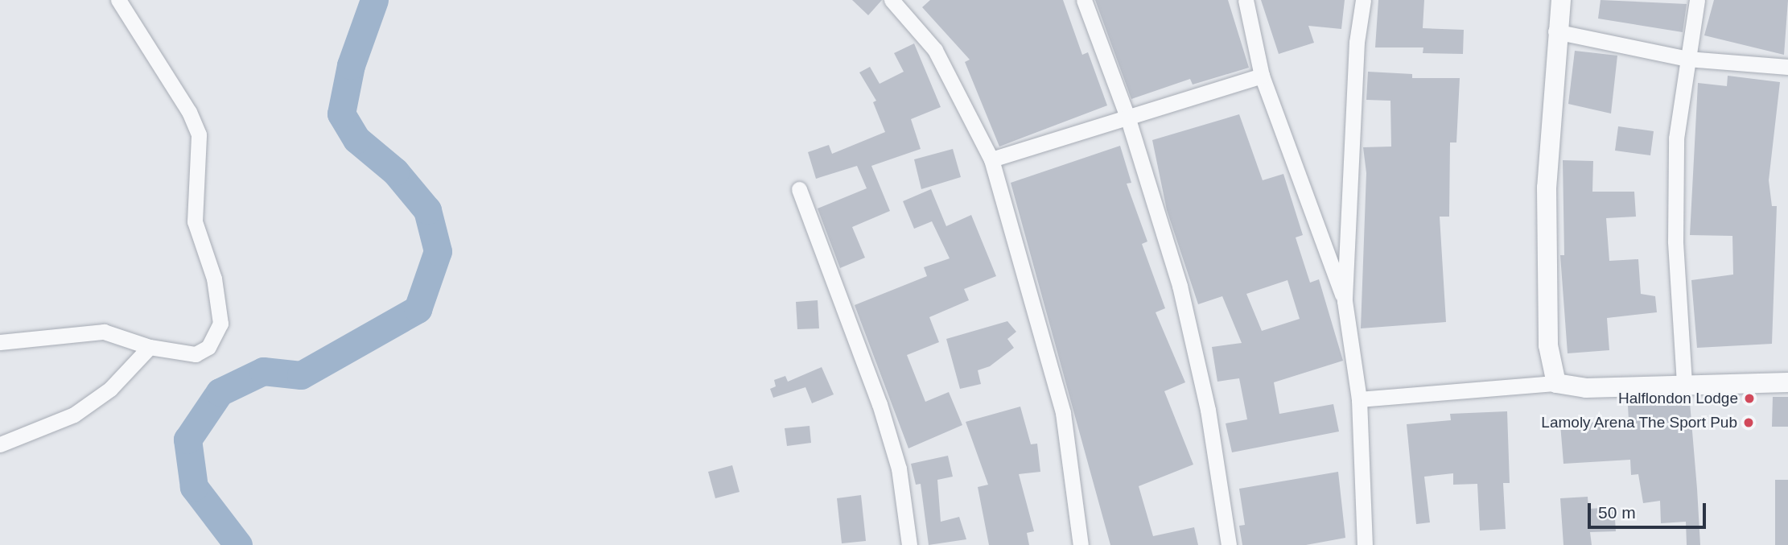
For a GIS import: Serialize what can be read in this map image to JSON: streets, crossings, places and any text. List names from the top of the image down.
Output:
{
  "places": ["Halflondon Lodge", "Lamoly Arena The Sport Pub"],
  "scale_bar": "50 m"
}
